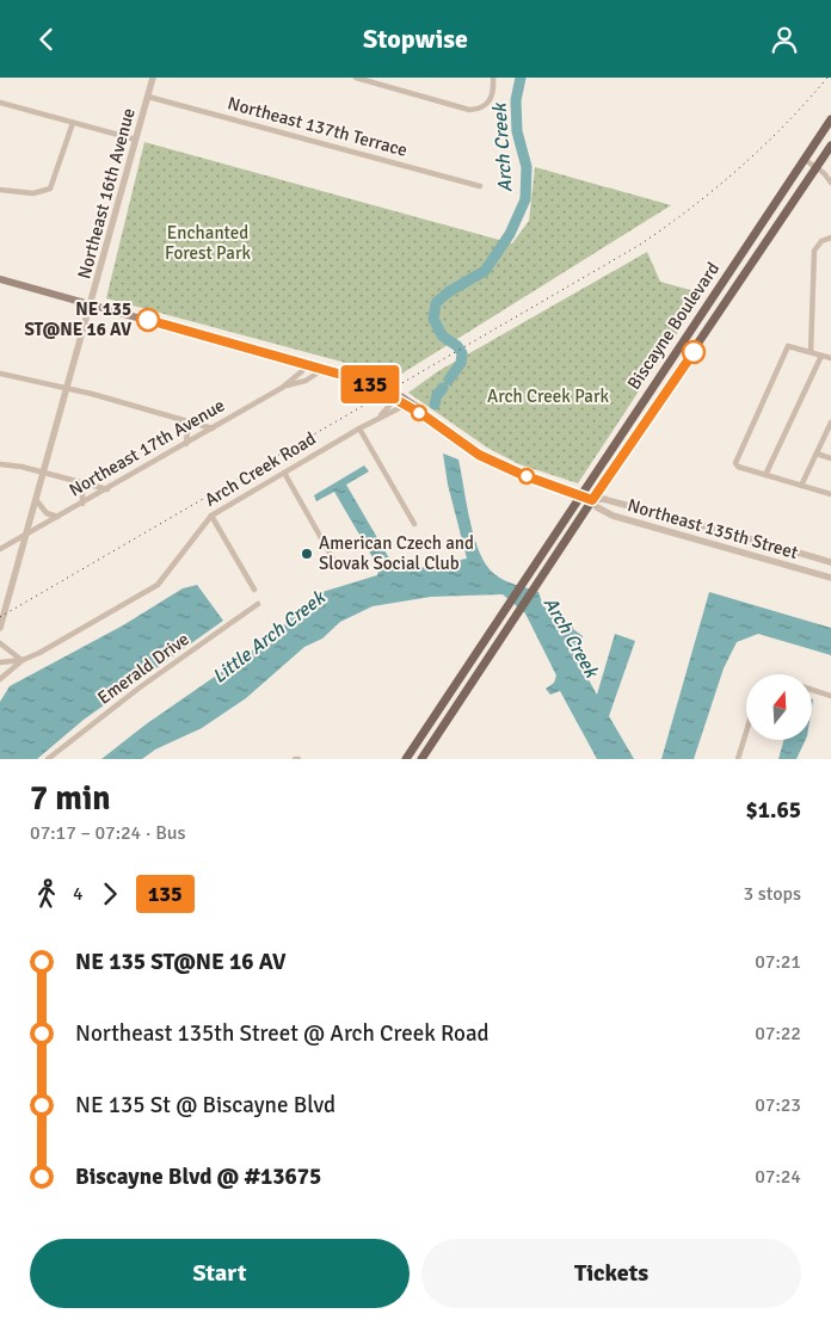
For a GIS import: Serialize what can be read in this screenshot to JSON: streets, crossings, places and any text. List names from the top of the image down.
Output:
{
  "streets": {
    "main road": ["Biscayne Boulevard", "Northeast 135th Street"],
    "street": [
      "Northeast 137th Terrace",
      "Northeast 16th Avenue",
      "Northeast 17th Avenue",
      "Arch Creek Road",
      "Emerald Drive"
    ]
  },
  "crossings": [
    ["Northeast 137th Terrace", "Northeast 16th Avenue"],
    ["Northeast 16th Avenue", "Northeast 17th Avenue"],
    ["Northeast 16th Avenue", "Northeast 135th Street"],
    ["Biscayne Boulevard", "Northeast 135th Street"],
    ["Northeast 17th Avenue", "Northeast 135th Street"],
    ["Arch Creek Road", "Northeast 135th Street"]
  ],
  "water": ["Arch Creek", "Little Arch Creek"],
  "parks": ["Enchanted Forest Park", "Arch Creek Park"],
  "places": ["NE 135 ST@NE 16 AV", "American Czech and Slovak Social Club"],
  "lines": ["bus line 135"],
  "north": "top",
  "page": {
    "header": "Stopwise",
    "on_map": "135",
    "heading": ["7 min", "07:17 – 07:24 · Bus", "$1.65"],
    "legs": ["4", "135", "3 stops"],
    "list": [
      {
        "name": "NE 135 ST@NE 16 AV",
        "value": "07:21"
      },
      {
        "name": "Northeast 135th Street @ Arch Creek Road",
        "value": "07:22"
      },
      {
        "name": "NE 135 St @ Biscayne Blvd",
        "value": "07:23"
      },
      {
        "name": "Biscayne Blvd @ #13675",
        "value": "07:24"
      }
    ],
    "buttons": ["Start", "Tickets"]
  }
}
